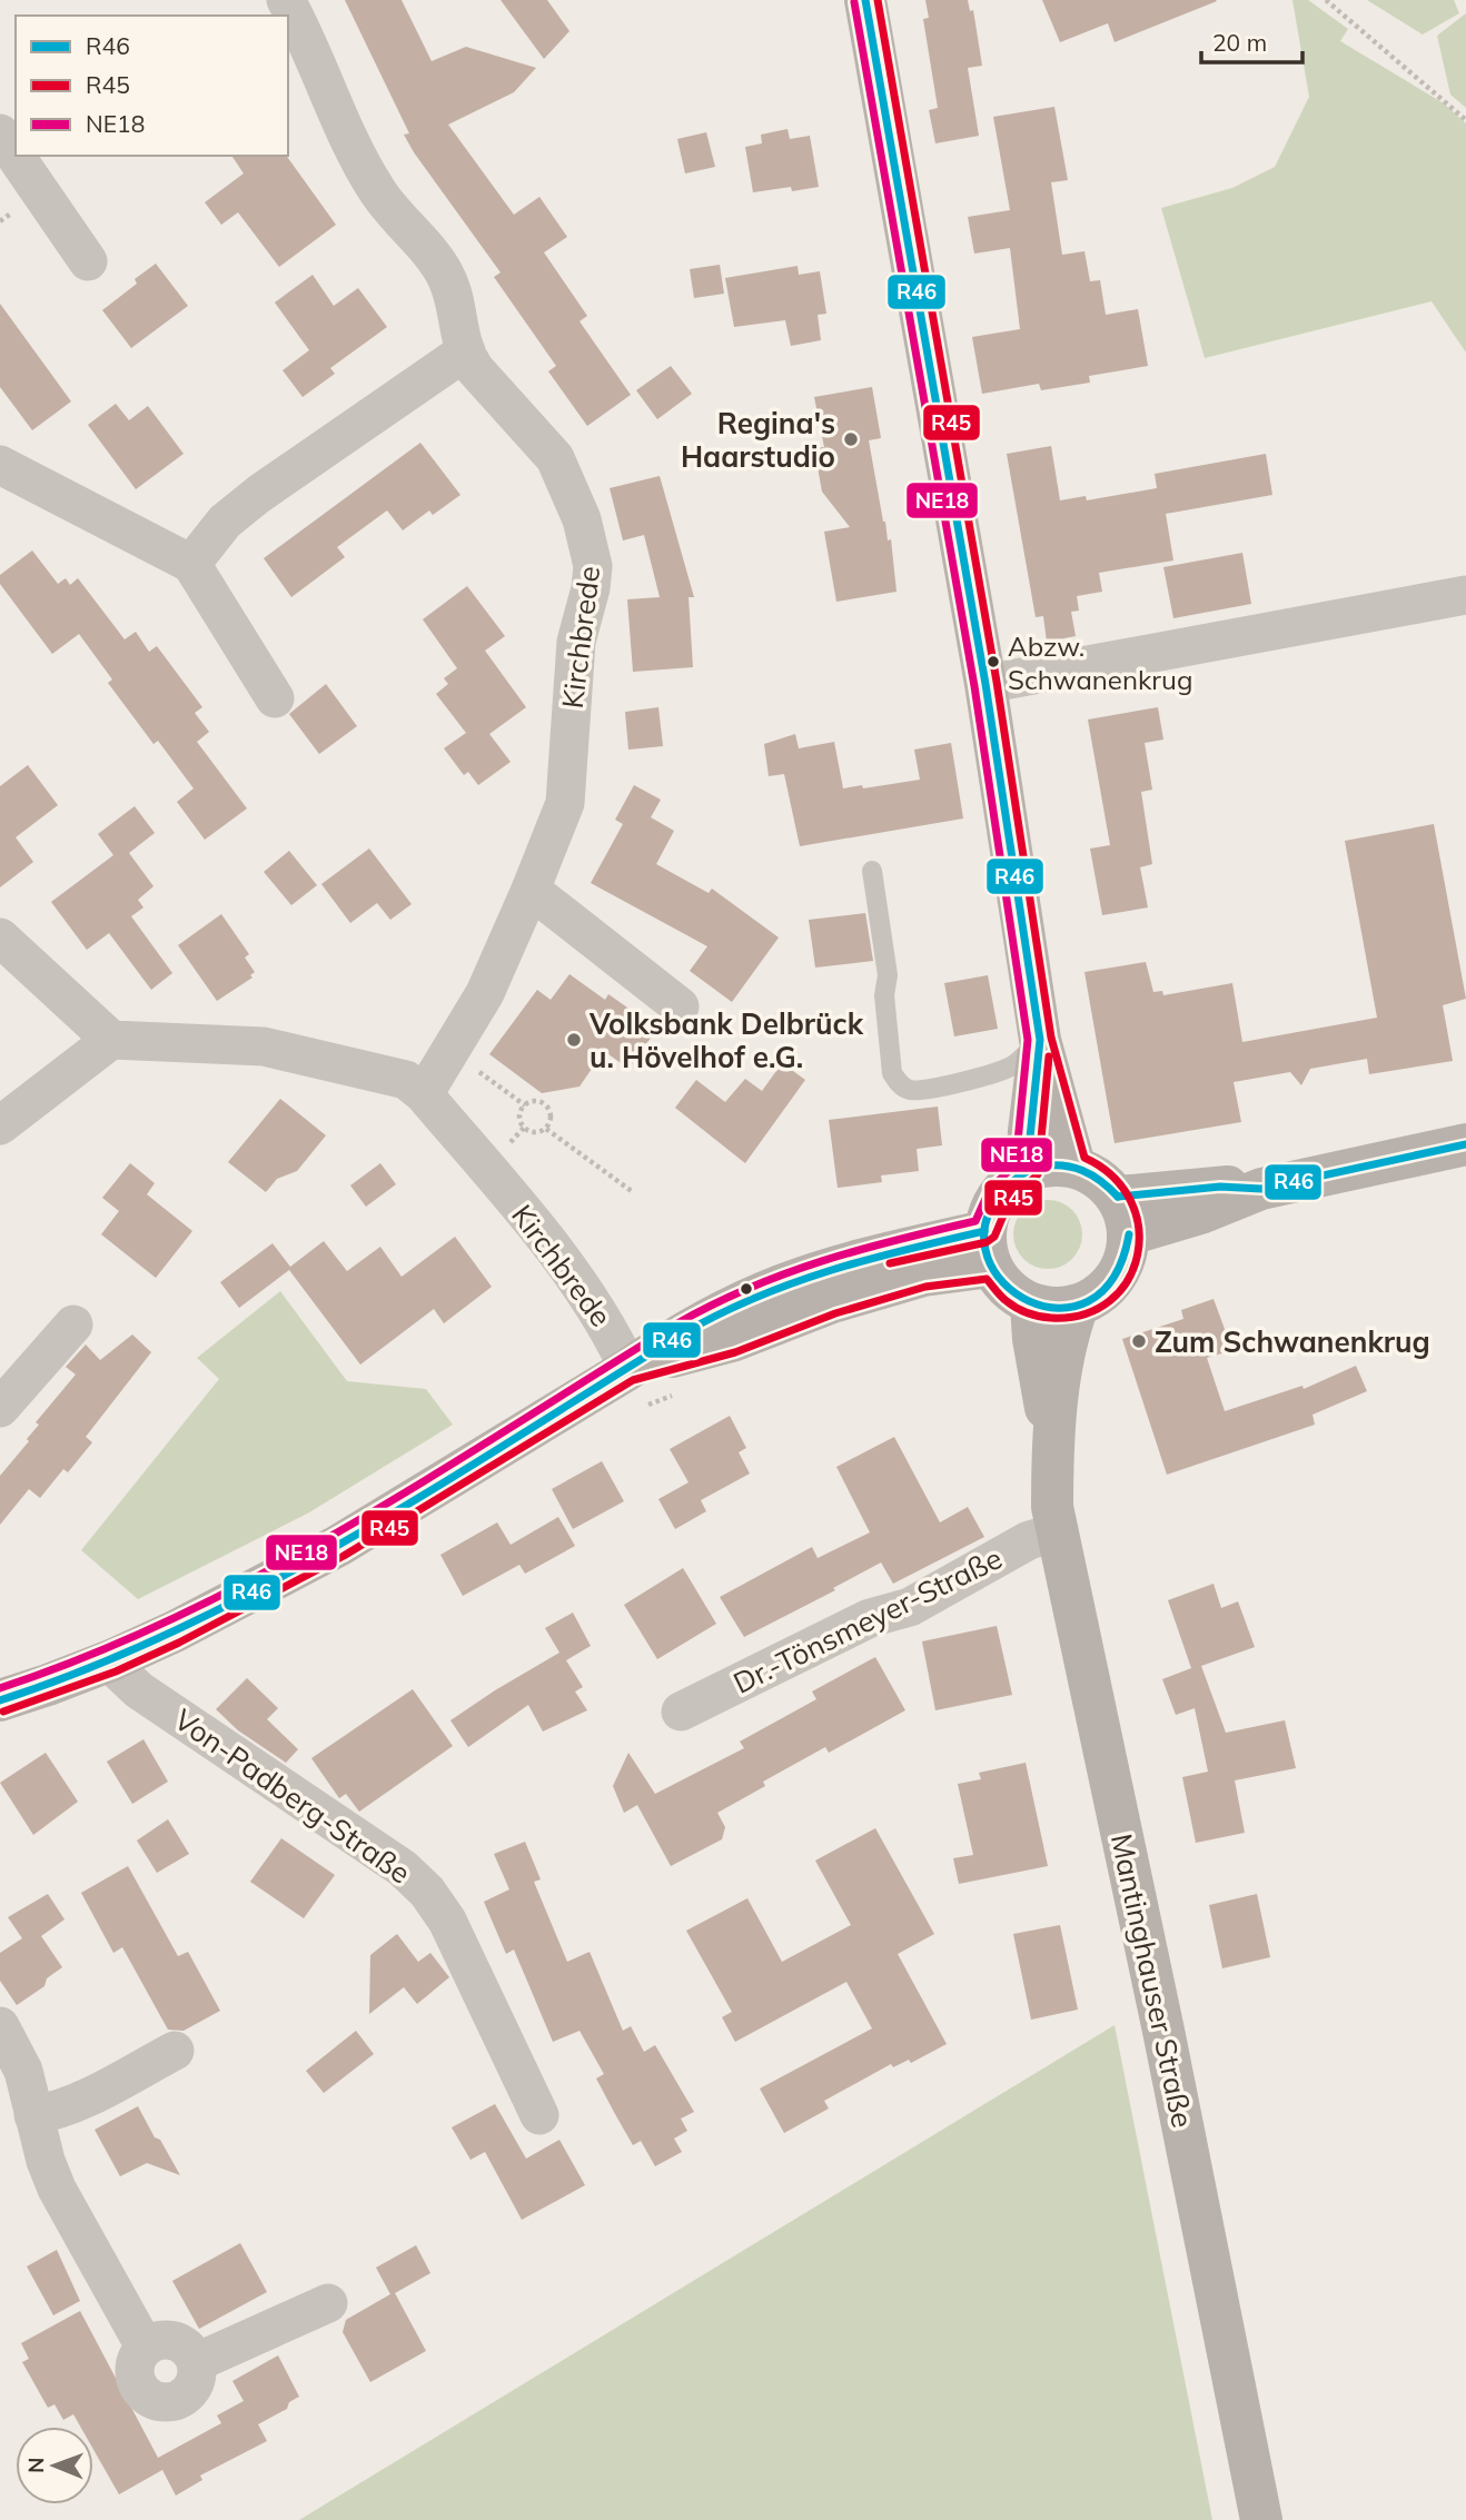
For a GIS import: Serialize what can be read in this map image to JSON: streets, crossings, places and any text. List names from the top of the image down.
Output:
{
  "streets": {
    "main road": ["Mantinghauser Straße"],
    "street": ["Kirchbrede", "Dr.-Tönsmeyer-Straße", "Von-Padberg-Straße"]
  },
  "crossings": [
    ["Dr.-Tönsmeyer-Straße", "Mantinghauser Straße"]
  ],
  "places": [
    "Regina's Haarstudio",
    "Abzw. Schwanenkrug",
    "Volksbank Delbrück u. Hövelhof e.G.",
    "Zum Schwanenkrug"
  ],
  "lines": ["transit line R46", "transit line R45", "transit line NE18"],
  "legend": ["R46", "R45", "NE18"],
  "scale_bar": "20 m",
  "north": "left"
}
